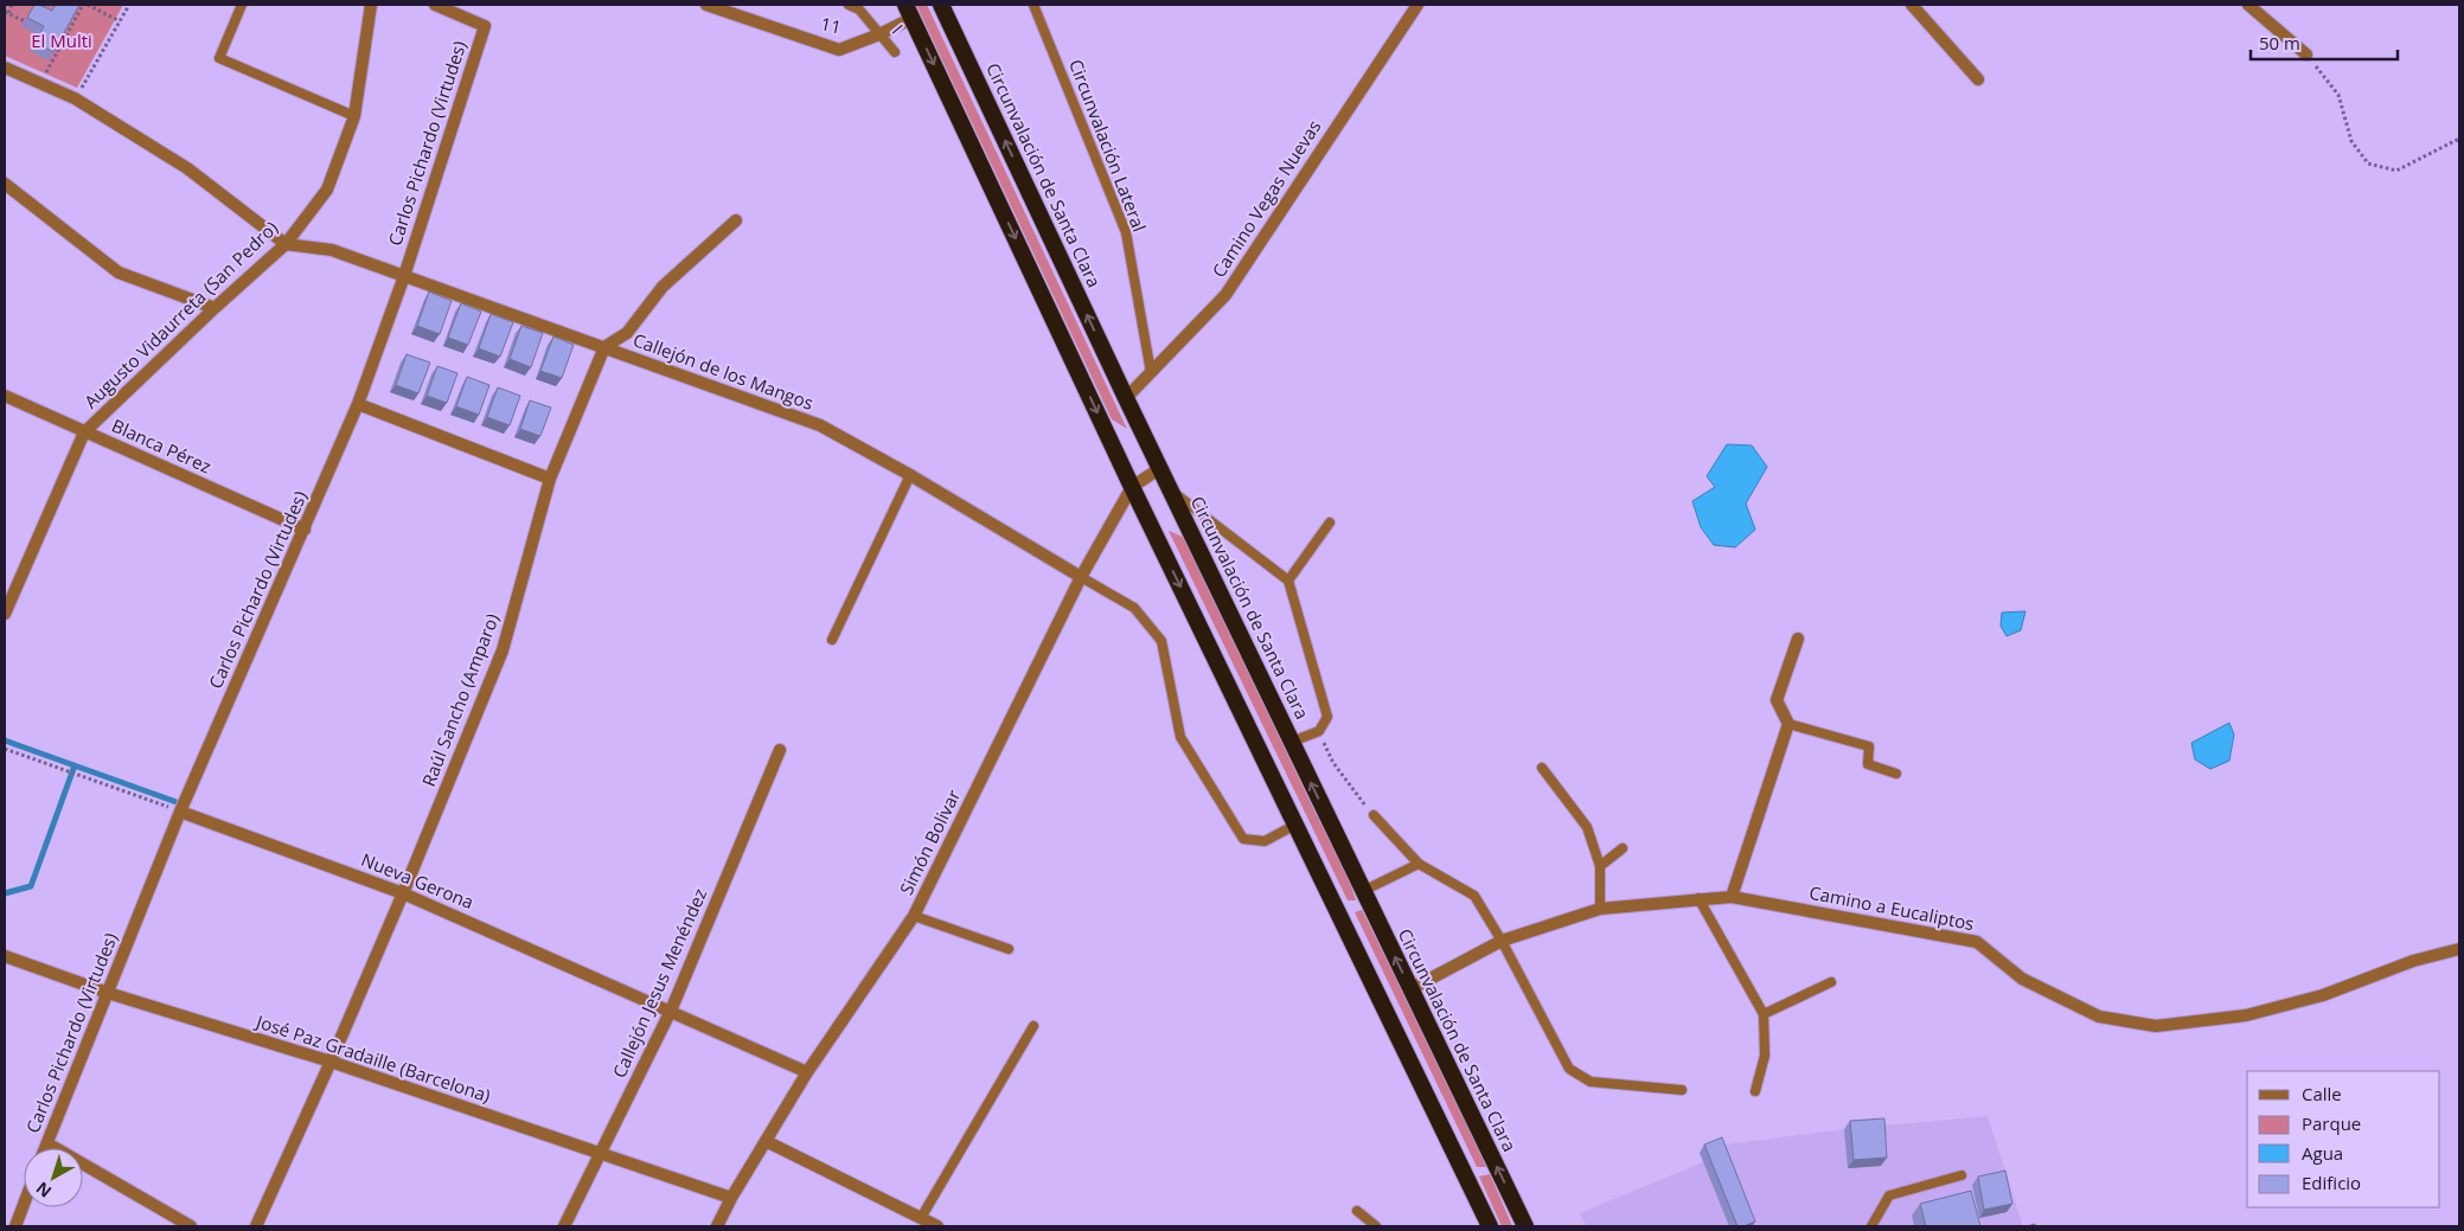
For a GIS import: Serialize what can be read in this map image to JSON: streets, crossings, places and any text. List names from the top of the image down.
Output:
{
  "streets": {
    "highway": ["Circunvalación de Santa Clara"],
    "street": [
      "11",
      "Carlos Pichardo (Virtudes)",
      "Camino Vegas Nuevas",
      "Augusto Vidaurreta (San Pedro)",
      "Callejón de los Mangos",
      "Blanca Pérez",
      "Raúl Sancho (Amparo)",
      "Simón Bolivar",
      "Nueva Gerona",
      "Camino a Eucaliptos",
      "Callejón Jesus Menéndez",
      "José Paz Gradaille (Barcelona)"
    ],
    "lane": ["I", "Circunvalación Lateral"]
  },
  "crossings": [
    ["11", "I"],
    ["Carlos Pichardo (Virtudes)", "Callejón de los Mangos"],
    ["Carlos Pichardo (Virtudes)", "Blanca Pérez"],
    ["Carlos Pichardo (Virtudes)", "Nueva Gerona"],
    ["Carlos Pichardo (Virtudes)", "José Paz Gradaille (Barcelona)"],
    ["Circunvalación Lateral", "Camino Vegas Nuevas"],
    ["Circunvalación de Santa Clara", "Camino Vegas Nuevas"],
    ["Circunvalación de Santa Clara", "Simón Bolivar"],
    ["Circunvalación de Santa Clara", "Camino a Eucaliptos"],
    ["Augusto Vidaurreta (San Pedro)", "Callejón de los Mangos"],
    ["Augusto Vidaurreta (San Pedro)", "Blanca Pérez"],
    ["Callejón de los Mangos", "Raúl Sancho (Amparo)"],
    ["Callejón de los Mangos", "Simón Bolivar"],
    ["Raúl Sancho (Amparo)", "Nueva Gerona"],
    ["Raúl Sancho (Amparo)", "José Paz Gradaille (Barcelona)"],
    ["Simón Bolivar", "Nueva Gerona"],
    ["Simón Bolivar", "José Paz Gradaille (Barcelona)"],
    ["Nueva Gerona", "Callejón Jesus Menéndez"],
    ["Callejón Jesus Menéndez", "José Paz Gradaille (Barcelona)"]
  ],
  "parks": ["El Multi"],
  "legend": [
    "Calle",
    "Parque",
    "Agua",
    "Edificio"
  ],
  "scale_bar": "50 m",
  "north": "bottom left"
}
